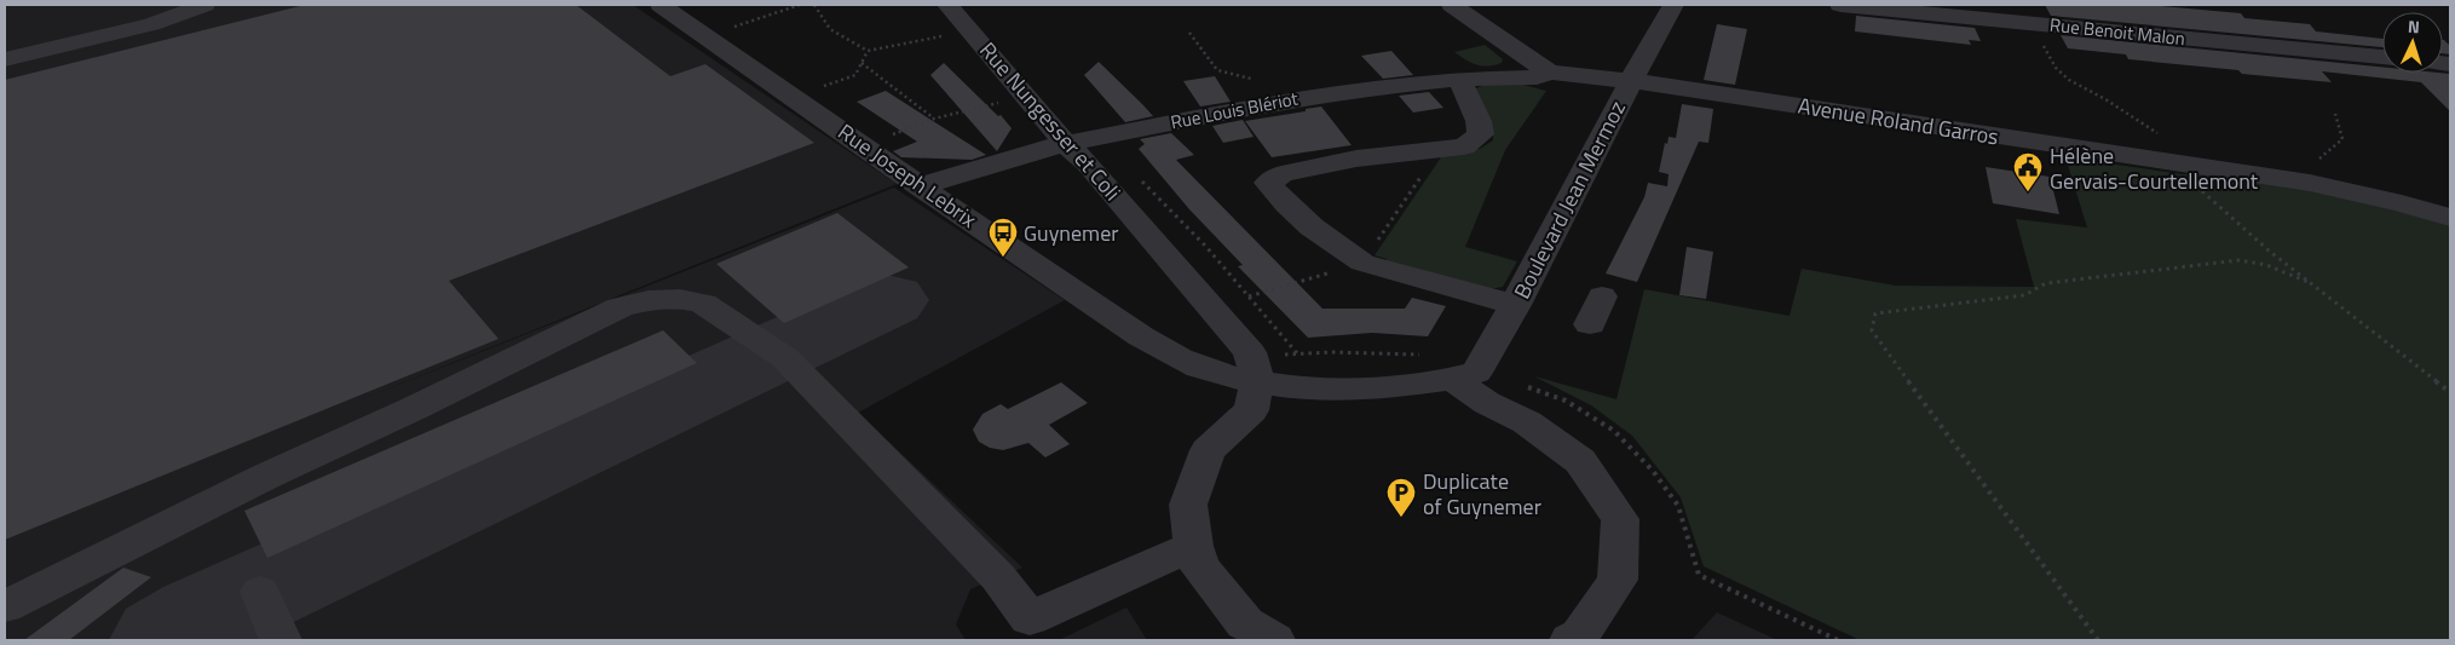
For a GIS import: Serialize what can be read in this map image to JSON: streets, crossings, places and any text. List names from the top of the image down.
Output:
{
  "streets": {
    "street": [
      "Rue Benoit Malon",
      "Rue Louis Blériot",
      "Rue Nungesser et Coli",
      "Avenue Roland Garros",
      "Rue Joseph Lebrix",
      "Boulevard Jean Mermoz"
    ]
  },
  "crossings": [
    ["Rue Louis Blériot", "Rue Nungesser et Coli"],
    ["Rue Louis Blériot", "Avenue Roland Garros"],
    ["Rue Louis Blériot", "Rue Joseph Lebrix"],
    ["Rue Nungesser et Coli", "Rue Joseph Lebrix"],
    ["Avenue Roland Garros", "Boulevard Jean Mermoz"],
    ["Rue Joseph Lebrix", "Boulevard Jean Mermoz"]
  ],
  "places": {
    "public building": ["Hélène Gervais-Courtellemont"],
    "bus stop": ["Guynemer"],
    "parking": ["Duplicate of Guynemer"]
  },
  "north": "top"
}
